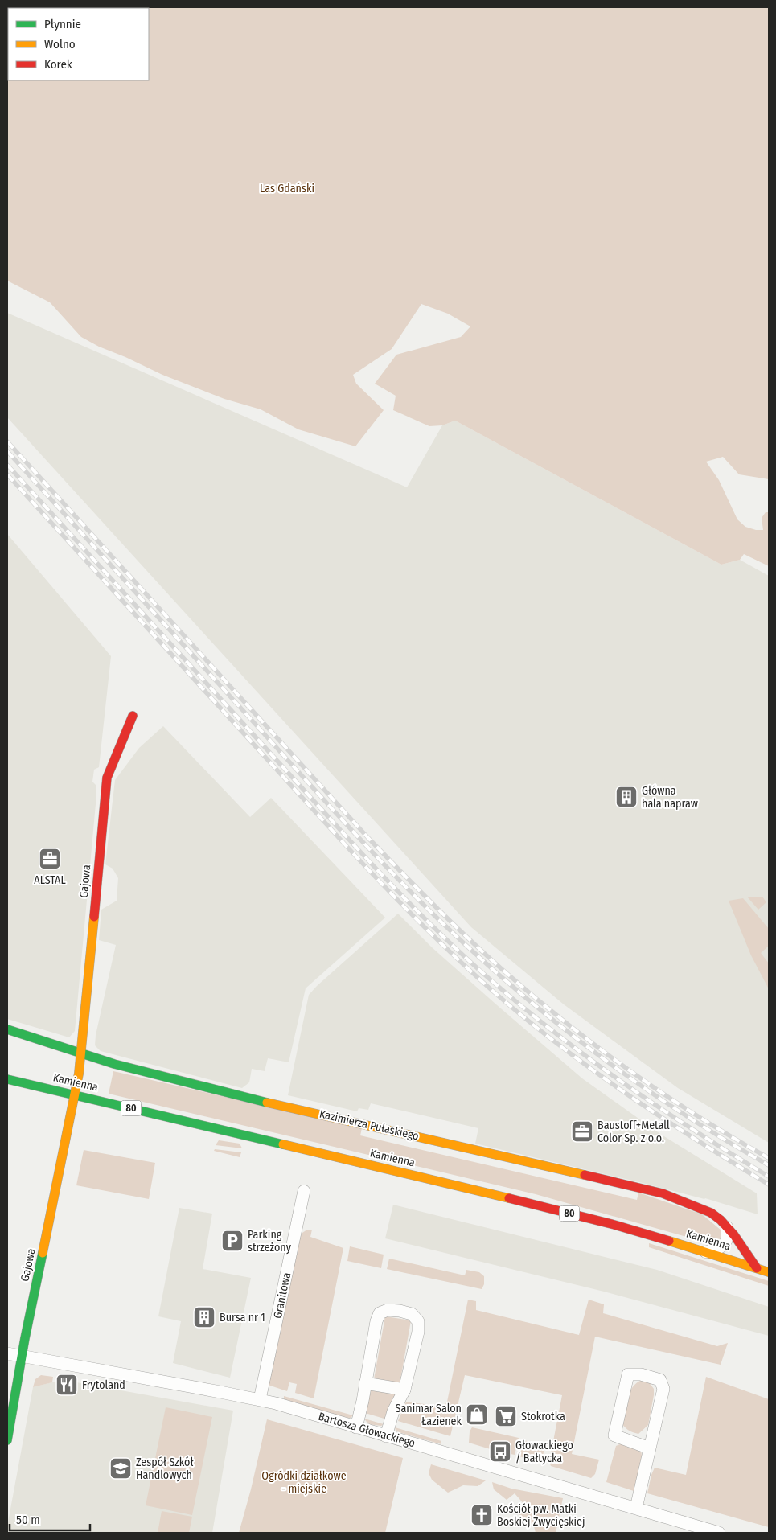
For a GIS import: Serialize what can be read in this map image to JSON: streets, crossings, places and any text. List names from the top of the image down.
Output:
{
  "streets": {
    "street": [
      "Gajowa",
      "Kamienna",
      "80",
      "Kazimierza Pułaskiego",
      "Granitowa",
      "Bartosza Głowackiego"
    ]
  },
  "crossings": [
    ["Gajowa", "Kamienna"],
    ["Gajowa", "Kazimierza Pułaskiego"],
    ["Gajowa", "Bartosza Głowackiego"],
    ["Kamienna", "Kazimierza Pułaskiego"],
    ["Granitowa", "Bartosza Głowackiego"]
  ],
  "parks": ["Las Gdański", "Ogródki działkowe - miejskie"],
  "places": {
    "building": ["Główna hala napraw", "Bursa nr 1"],
    "office": ["ALSTAL", "Baustoff+Metall Color Sp. z o.o."],
    "parking": ["Parking strzeżony"],
    "restaurant": ["Frytoland"],
    "shop": ["Sanimar Salon Łazienek"],
    "supermarket": ["Stokrotka"],
    "bus stop": ["Głowackiego / Bałtycka"],
    "school or university": ["Zespół Szkół Handlowych"],
    "church": ["Kościół pw. Matki Boskiej Zwycięskiej"]
  },
  "legend": ["Płynnie", "Wolno", "Korek"],
  "scale_bar": "50 m"
}
